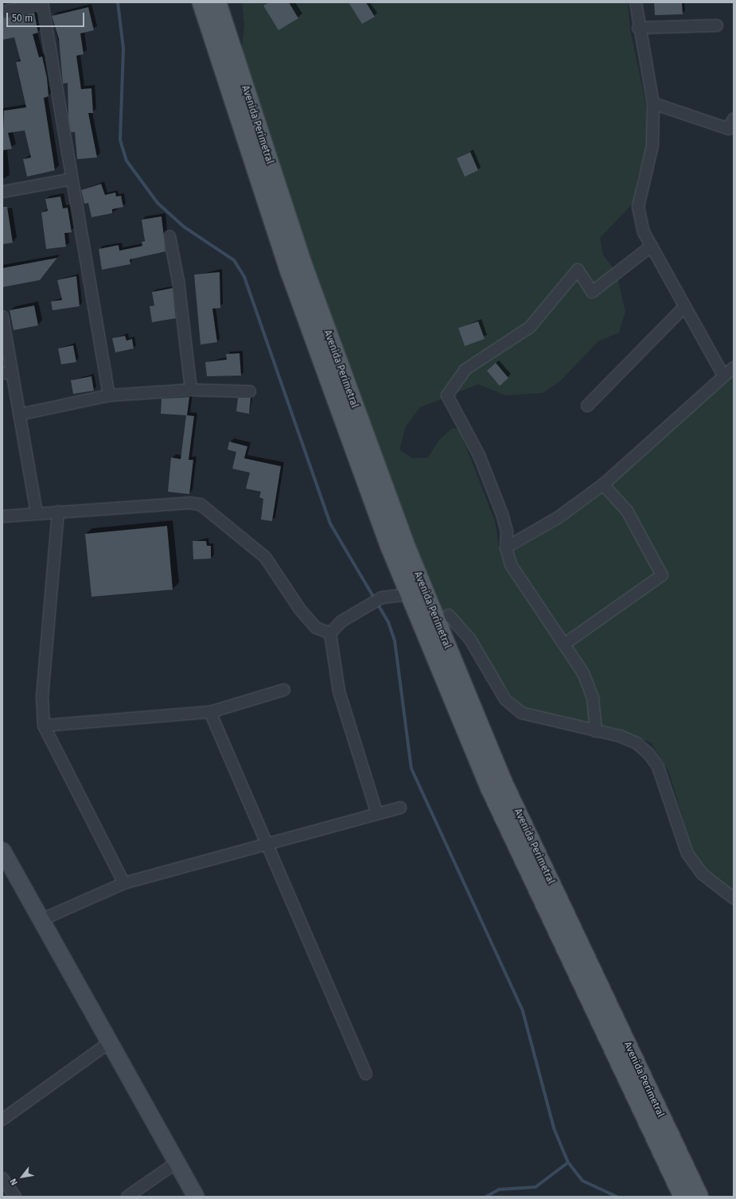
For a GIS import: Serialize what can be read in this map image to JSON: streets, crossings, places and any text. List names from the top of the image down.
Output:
{
  "streets": {
    "main road": ["Avenida Perimetral"]
  },
  "scale_bar": "50 m",
  "north": "bottom left"
}
